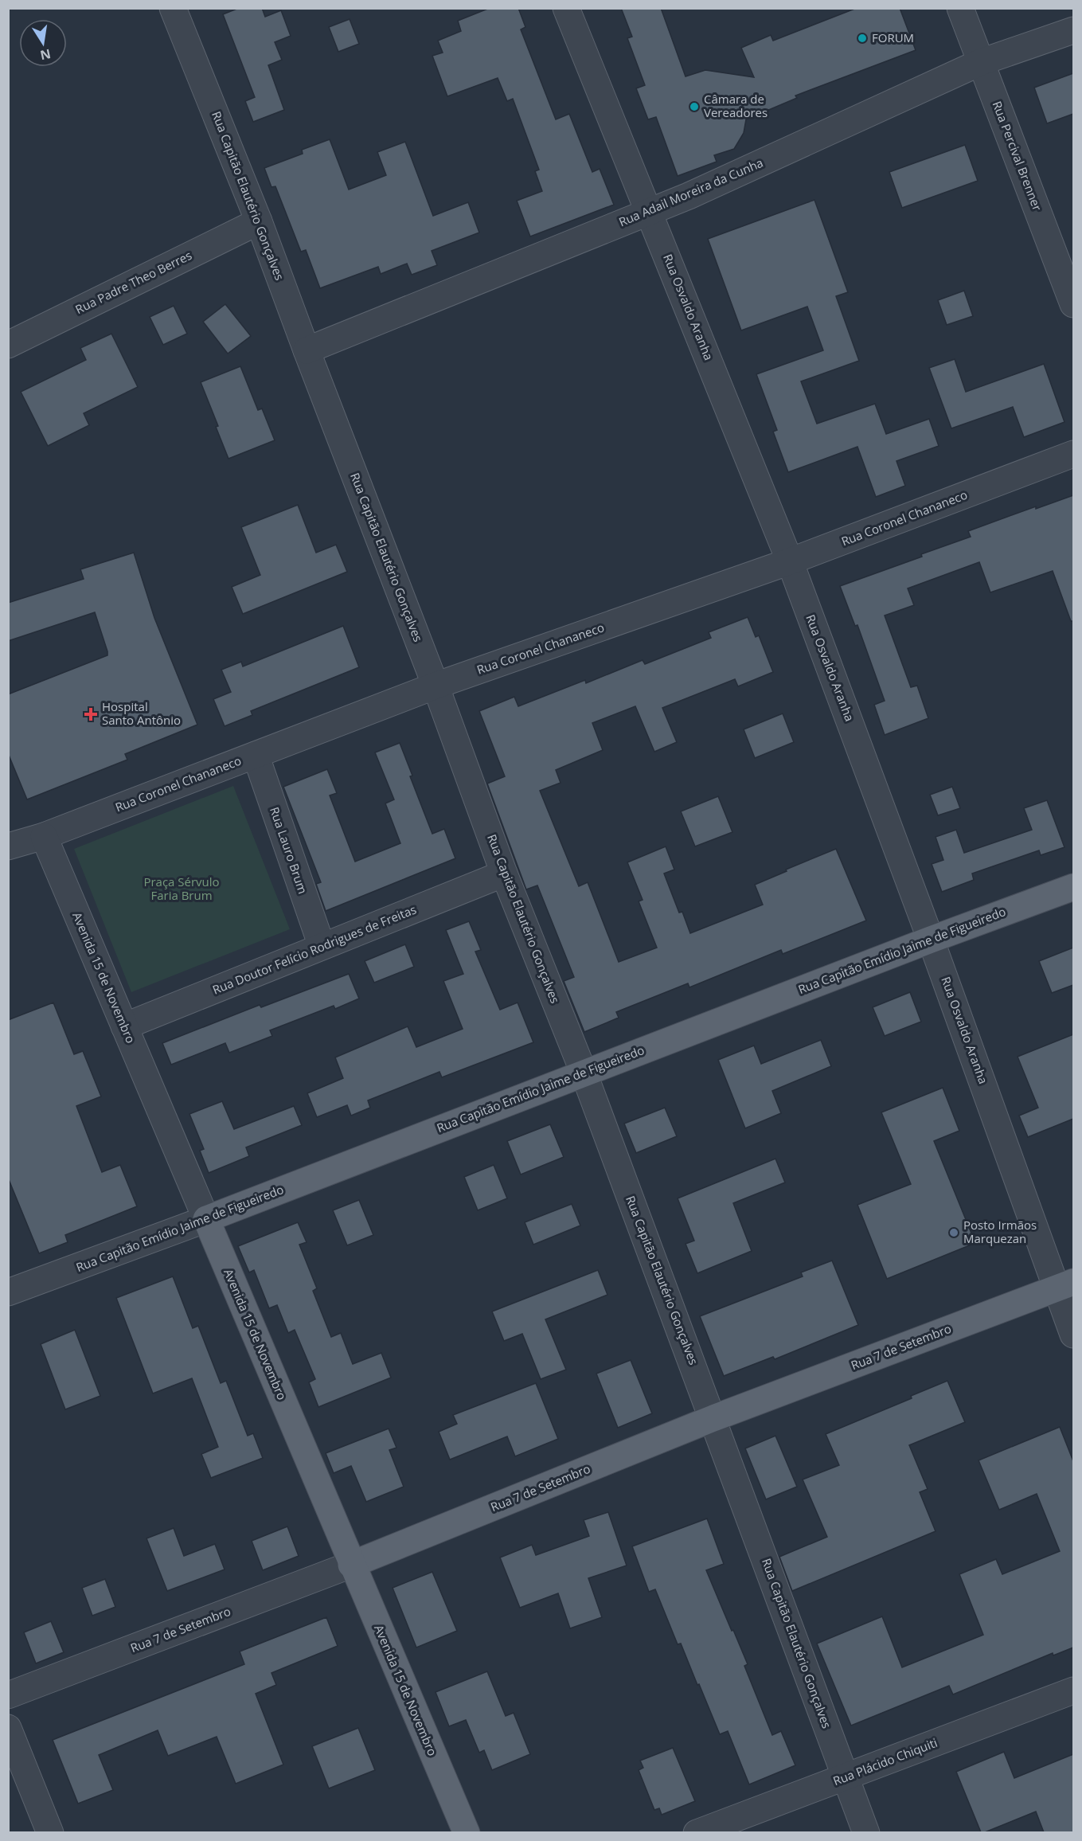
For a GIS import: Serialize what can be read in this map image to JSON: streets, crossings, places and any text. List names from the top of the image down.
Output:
{
  "streets": {
    "main road": ["Rua Capitão Emídio Jaime de Figueiredo", "Avenida 15 de Novembro", "Rua 7 de Setembro"],
    "street": [
      "Rua Percival Brenner",
      "Rua Adail Moreira da Cunha",
      "Rua Capitão Elautério Gonçalves",
      "Rua Padre Theo Berres",
      "Rua Osvaldo Aranha",
      "Rua Coronel Chananeco",
      "Rua Lauro Brum",
      "Rua Doutor Felício Rodrigues de Freitas",
      "Rua Plácido Chiquiti"
    ]
  },
  "crossings": [
    ["Rua Percival Brenner", "Rua Adail Moreira da Cunha"],
    ["Rua Adail Moreira da Cunha", "Rua Capitão Elautério Gonçalves"],
    ["Rua Adail Moreira da Cunha", "Rua Osvaldo Aranha"],
    ["Rua Capitão Elautério Gonçalves", "Rua Padre Theo Berres"],
    ["Rua Capitão Elautério Gonçalves", "Rua Coronel Chananeco"],
    ["Rua Capitão Elautério Gonçalves", "Rua Doutor Felício Rodrigues de Freitas"],
    ["Rua Capitão Elautério Gonçalves", "Rua Capitão Emídio Jaime de Figueiredo"],
    ["Rua Capitão Elautério Gonçalves", "Rua 7 de Setembro"],
    ["Rua Capitão Elautério Gonçalves", "Rua Plácido Chiquiti"],
    ["Rua Osvaldo Aranha", "Rua Coronel Chananeco"],
    ["Rua Osvaldo Aranha", "Rua Capitão Emídio Jaime de Figueiredo"],
    ["Rua Osvaldo Aranha", "Rua 7 de Setembro"],
    ["Rua Coronel Chananeco", "Rua Lauro Brum"],
    ["Rua Coronel Chananeco", "Avenida 15 de Novembro"],
    ["Rua Lauro Brum", "Rua Doutor Felício Rodrigues de Freitas"],
    ["Rua Doutor Felício Rodrigues de Freitas", "Avenida 15 de Novembro"],
    ["Rua Capitão Emídio Jaime de Figueiredo", "Avenida 15 de Novembro"],
    ["Avenida 15 de Novembro", "Rua 7 de Setembro"]
  ],
  "parks": ["Praça Sérvulo Faria Brum"],
  "places": {
    "other": ["FORUM", "Câmara de Vereadores", "Posto Irmãos Marquezan"],
    "health": ["Hospital Santo Antônio"]
  },
  "north": "bottom"
}
